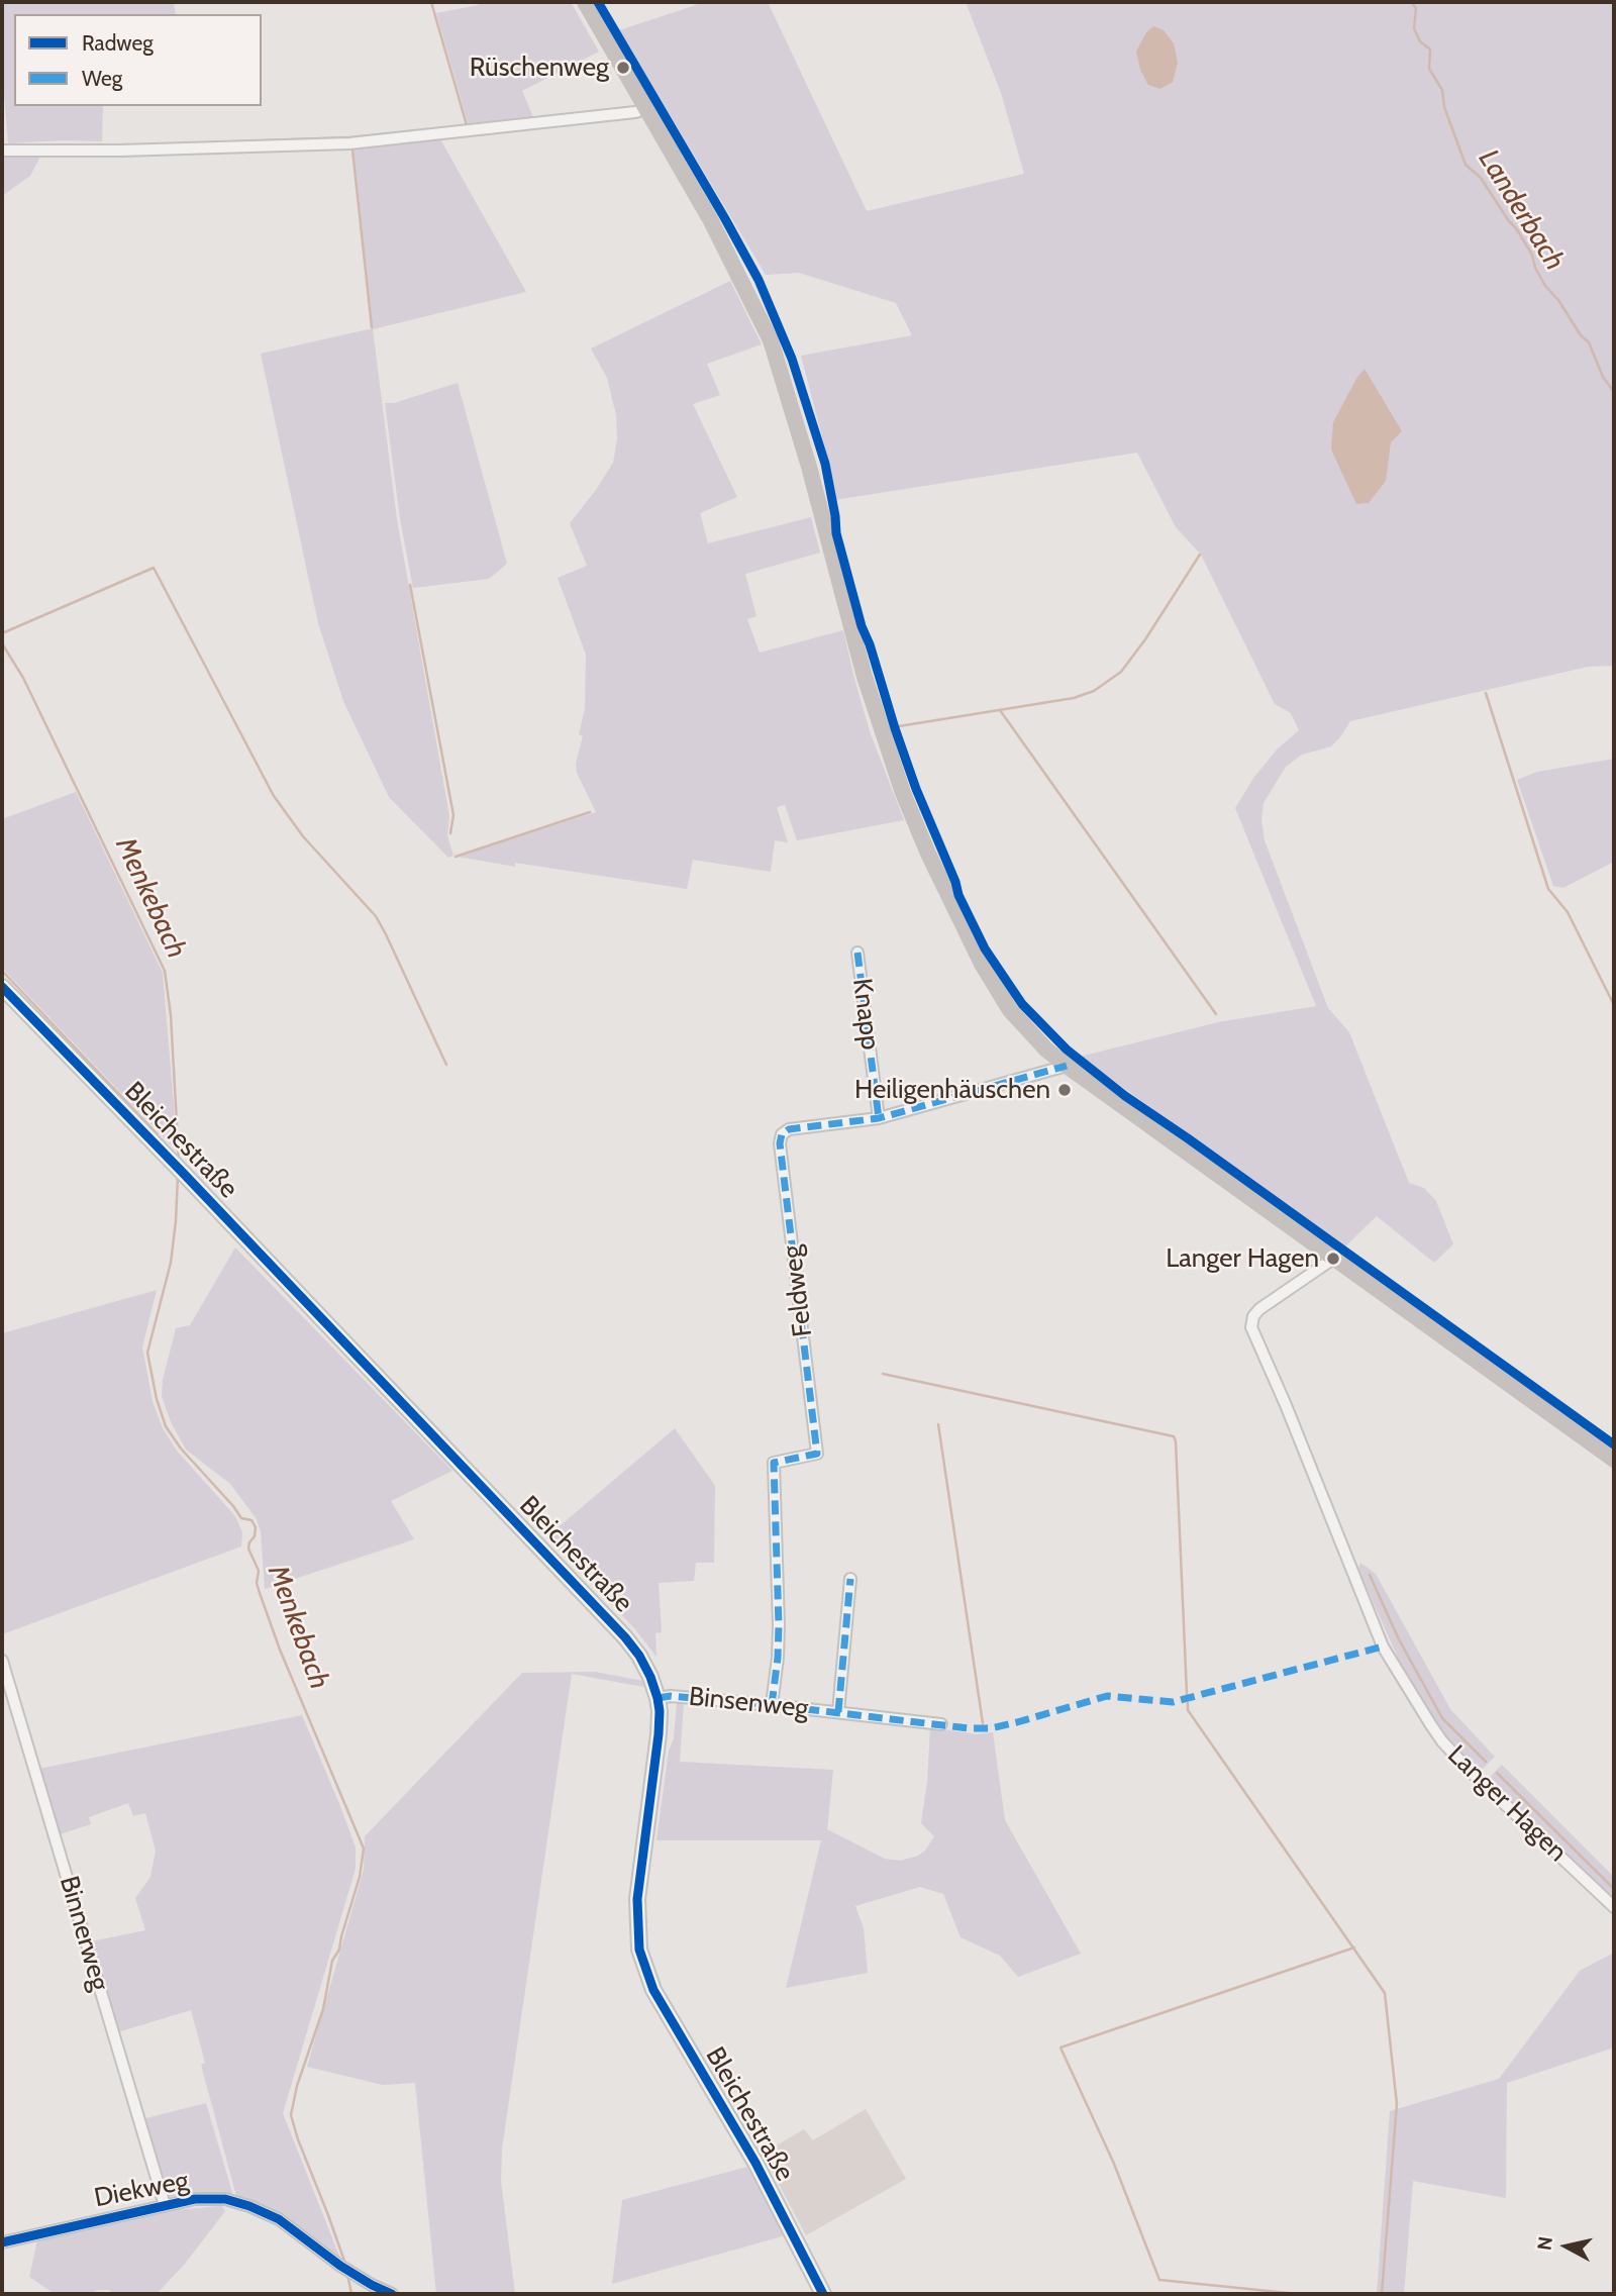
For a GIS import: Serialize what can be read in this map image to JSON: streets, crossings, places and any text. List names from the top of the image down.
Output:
{
  "streets": {
    "street": [
      "Knapp",
      "Bleichestraße",
      "Feldweg",
      "Binsenweg",
      "Langer Hagen",
      "Binnerweg",
      "Diekweg"
    ]
  },
  "crossings": [
    ["Knapp", "Feldweg"],
    ["Bleichestraße", "Binsenweg"],
    ["Feldweg", "Binsenweg"],
    ["Binnerweg", "Diekweg"]
  ],
  "water": ["Landerbach", "Menkebach"],
  "places": ["Rüschenweg", "Heiligenhäuschen", "Langer Hagen"],
  "legend": ["Radweg", "Weg"],
  "north": "left"
}
